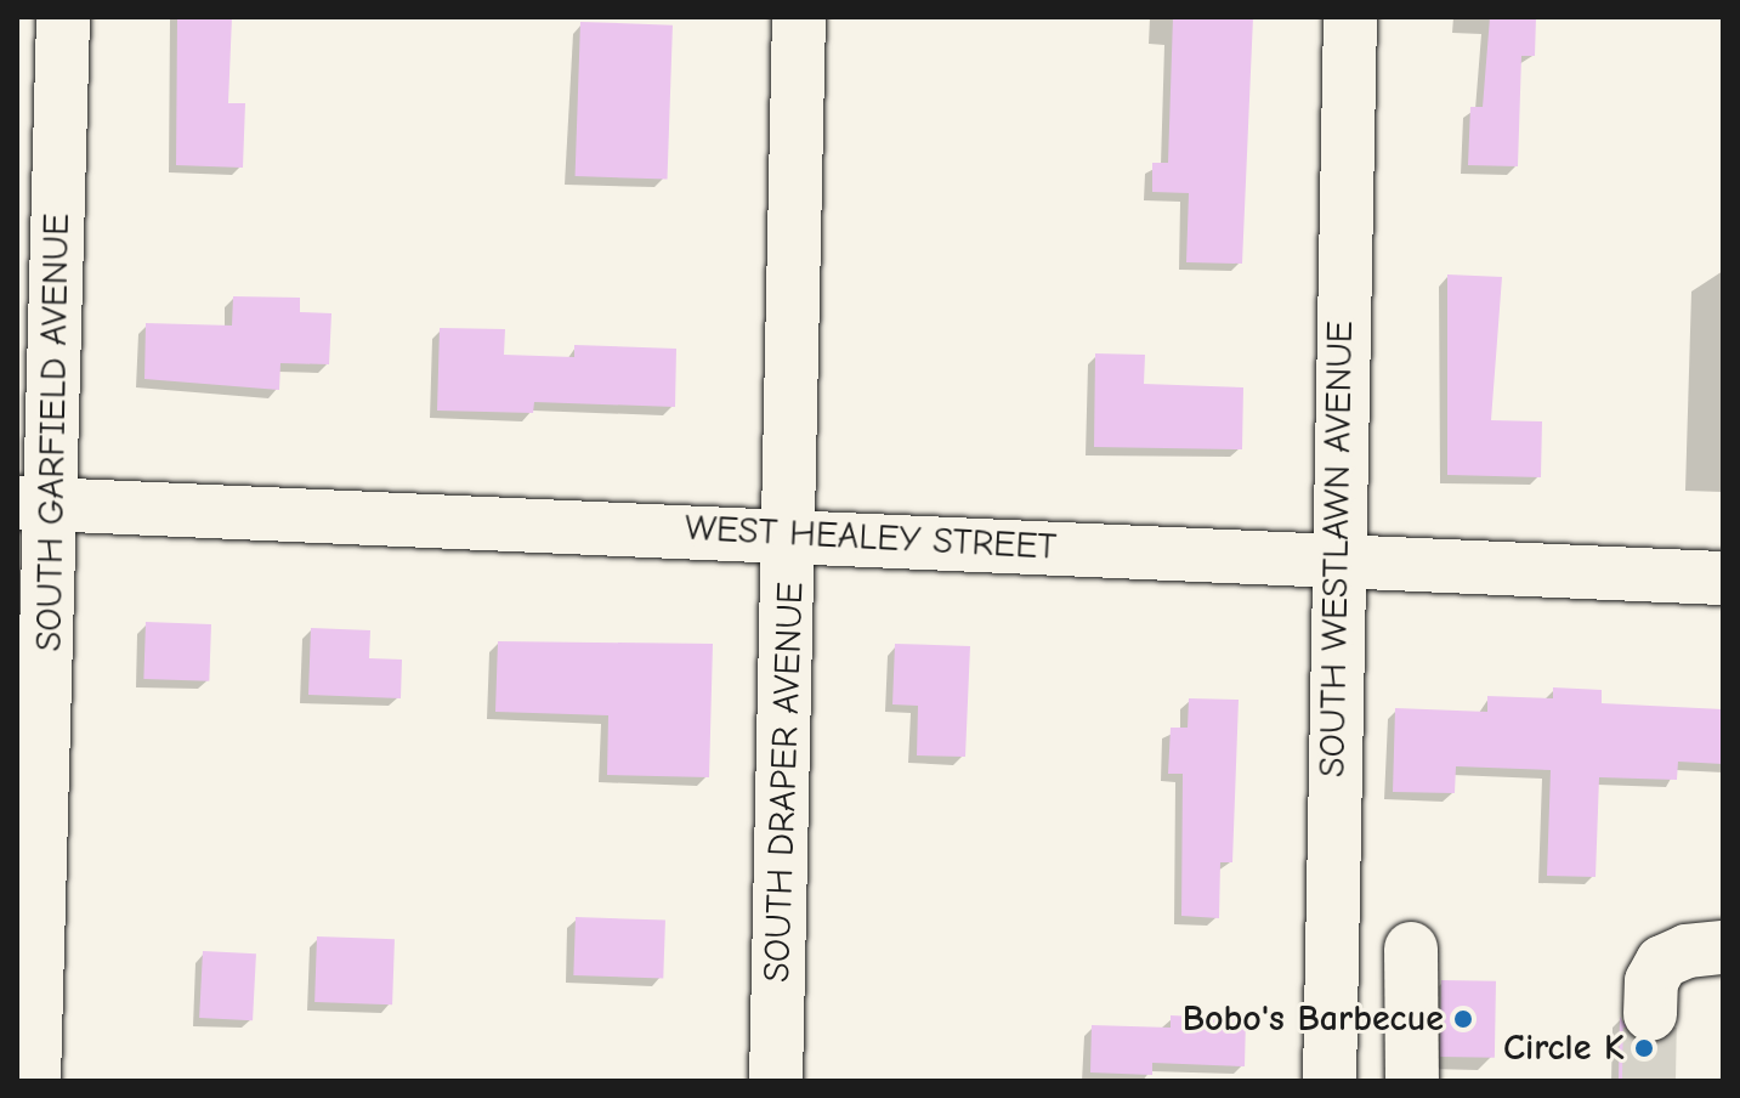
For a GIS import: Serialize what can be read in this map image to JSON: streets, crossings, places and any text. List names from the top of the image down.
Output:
{
  "streets": {
    "street": [
      "SOUTH GARFIELD AVENUE",
      "WEST HEALEY STREET",
      "SOUTH WESTLAWN AVENUE",
      "SOUTH DRAPER AVENUE"
    ]
  },
  "crossings": [
    ["SOUTH GARFIELD AVENUE", "WEST HEALEY STREET"],
    ["WEST HEALEY STREET", "SOUTH WESTLAWN AVENUE"],
    ["WEST HEALEY STREET", "SOUTH DRAPER AVENUE"]
  ],
  "places": ["Bobo's Barbecue", "Circle K"]
}
